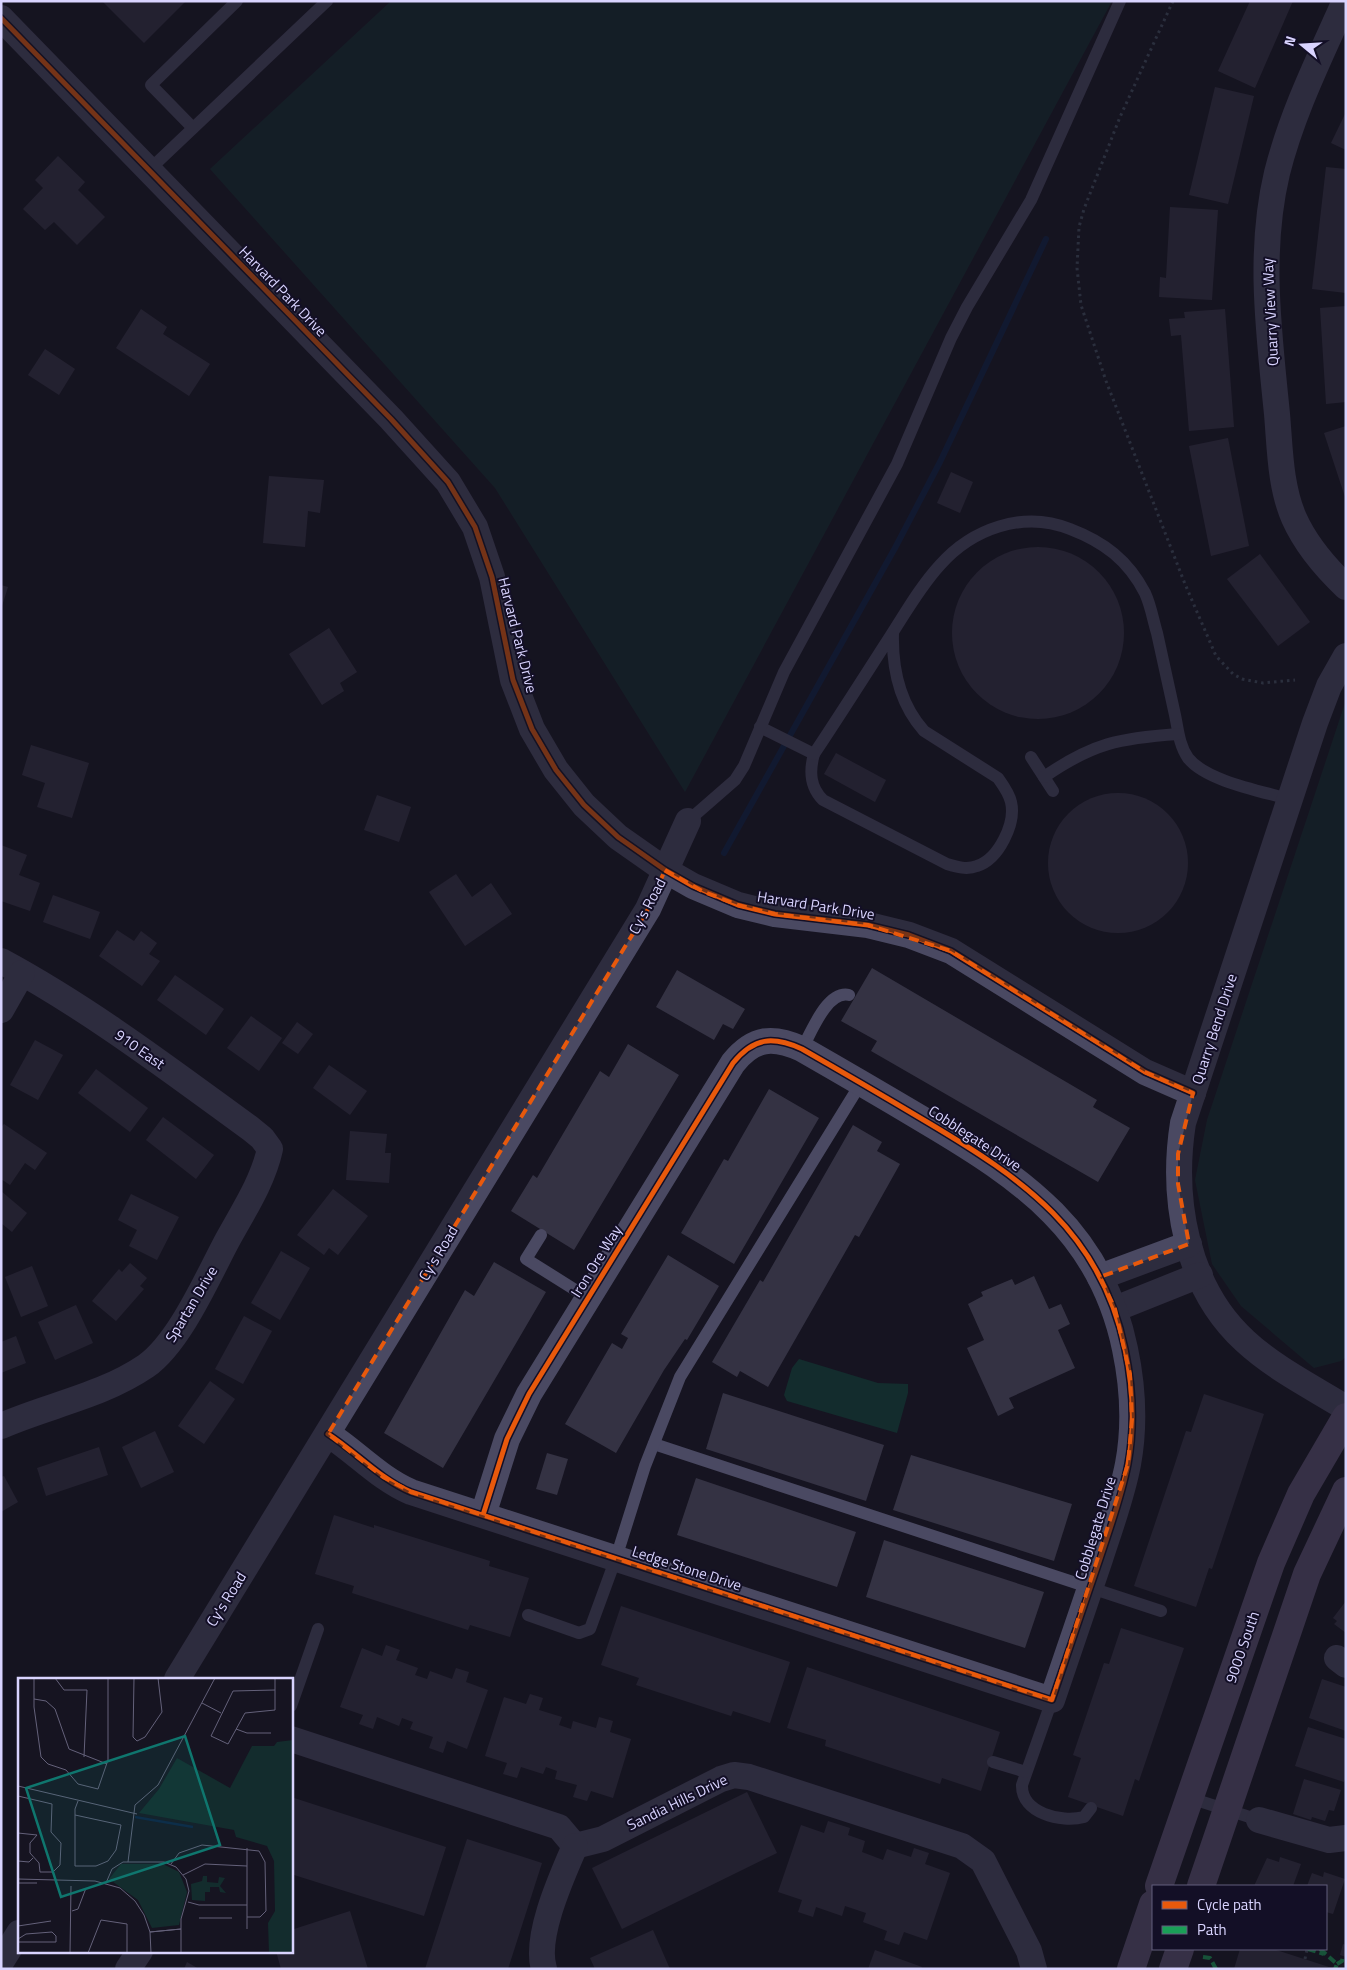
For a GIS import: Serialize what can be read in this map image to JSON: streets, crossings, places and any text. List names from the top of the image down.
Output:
{
  "streets": {
    "main road": ["9000 South"],
    "street": [
      "Harvard Park Drive",
      "Quarry View Way",
      "Cy's Road",
      "Quarry Bend Drive",
      "910 East",
      "Cobblegate Drive",
      "Iron Ore Way",
      "Spartan Drive",
      "Ledge Stone Drive",
      "Sandia Hills Drive"
    ]
  },
  "crossings": [
    ["Harvard Park Drive", "Cy's Road"],
    ["Harvard Park Drive", "Quarry Bend Drive"],
    ["Cy's Road", "Ledge Stone Drive"],
    ["910 East", "Spartan Drive"],
    ["Cobblegate Drive", "Iron Ore Way"],
    ["Cobblegate Drive", "Ledge Stone Drive"],
    ["Iron Ore Way", "Ledge Stone Drive"]
  ],
  "legend": ["Cycle path", "Path"],
  "north": "left"
}
